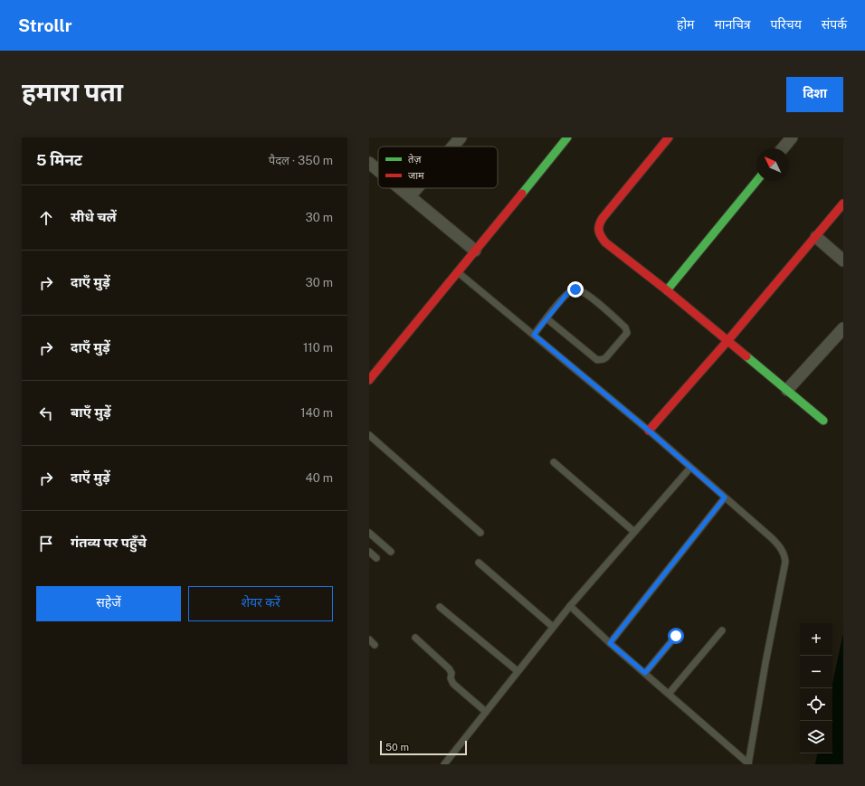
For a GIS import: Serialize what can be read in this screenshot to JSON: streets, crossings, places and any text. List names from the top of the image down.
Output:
{
  "legend": ["तेज़", "जाम"],
  "scale_bar": "50 m",
  "north": "top left",
  "page": {
    "header": "Strollr",
    "nav": [
      "होम",
      "मानचित्र",
      "परिचय",
      "संपर्क"
    ],
    "title": "हमारा पता",
    "buttons": [
      "दिशा",
      ["सहेजें", "शेयर करें"]
    ],
    "heading": ["5 मिनट", "पैदल · 350 m"],
    "list": [
      ["सीधे चलें", "30 m"],
      ["दाएँ मुड़ें", "30 m"],
      ["दाएँ मुड़ें", "110 m"],
      ["बाएँ मुड़ें", "140 m"],
      ["दाएँ मुड़ें", "40 m"],
      "गंतव्य पर पहुँचे"
    ],
    "map_buttons": ["+", "−"],
    "scale": "50 m"
  }
}
